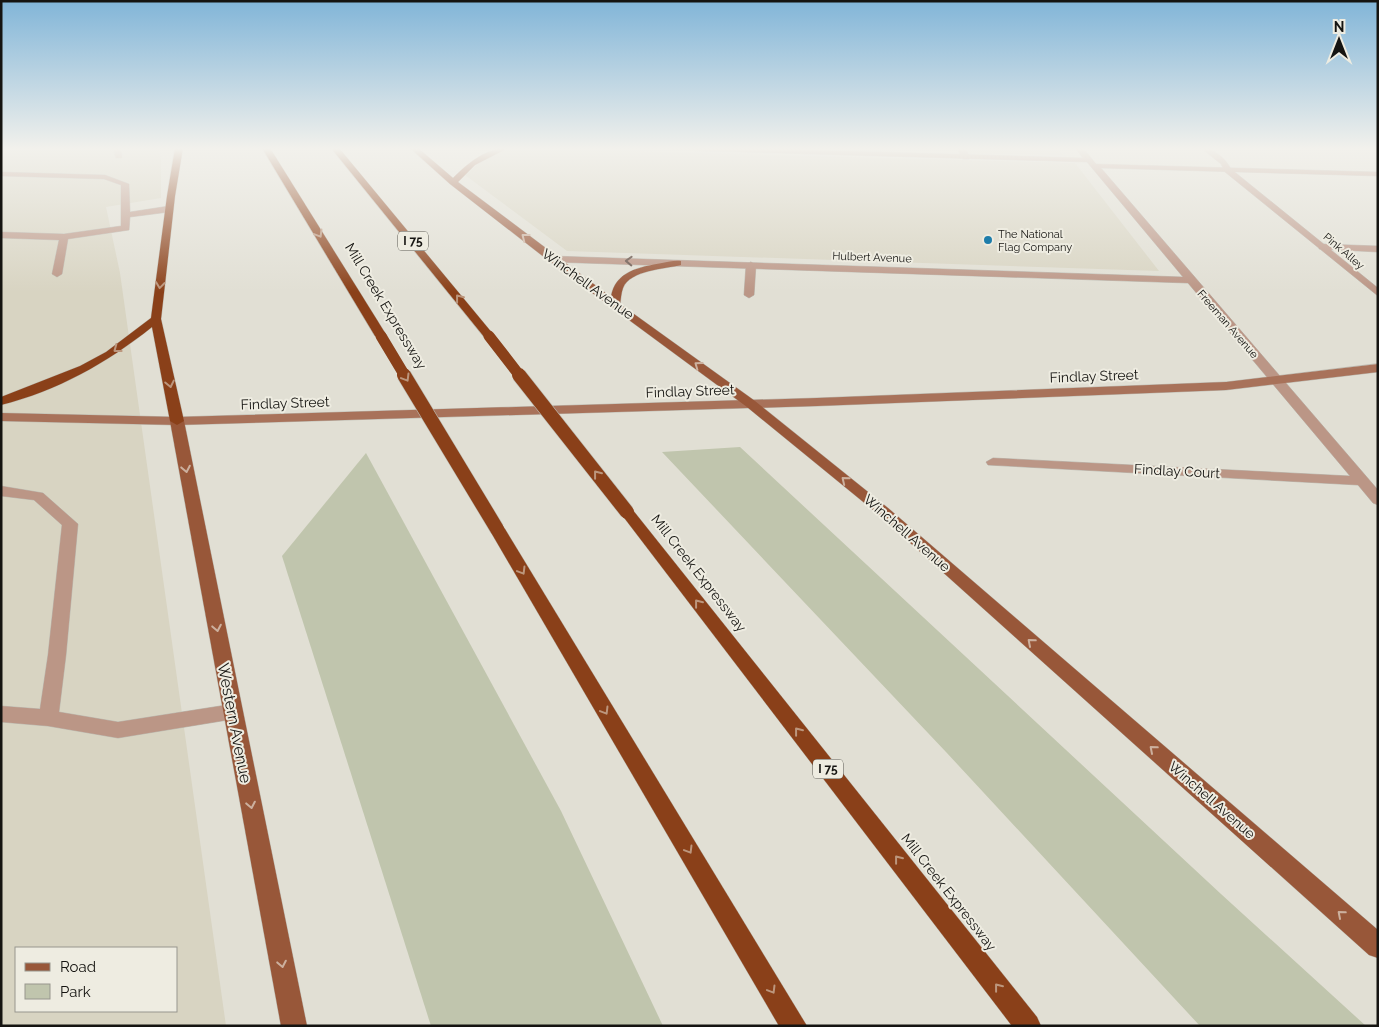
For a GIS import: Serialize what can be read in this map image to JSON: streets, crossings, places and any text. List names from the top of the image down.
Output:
{
  "streets": {
    "highway": ["I 75", "Mill Creek Expressway"],
    "main road": ["Winchell Avenue", "Western Avenue"],
    "street": [
      "Pink Alley",
      "Hulbert Avenue",
      "Freeman Avenue",
      "Findlay Street",
      "Findlay Court"
    ]
  },
  "crossings": [
    ["Hulbert Avenue", "Winchell Avenue"],
    ["Hulbert Avenue", "Freeman Avenue"],
    ["Winchell Avenue", "Findlay Street"],
    ["Freeman Avenue", "Findlay Street"],
    ["Freeman Avenue", "Findlay Court"],
    ["Findlay Street", "Western Avenue"]
  ],
  "one_way": ["Winchell Avenue", "Western Avenue"],
  "places": ["The National Flag Company"],
  "legend": ["Road", "Park"],
  "north": "top"
}
